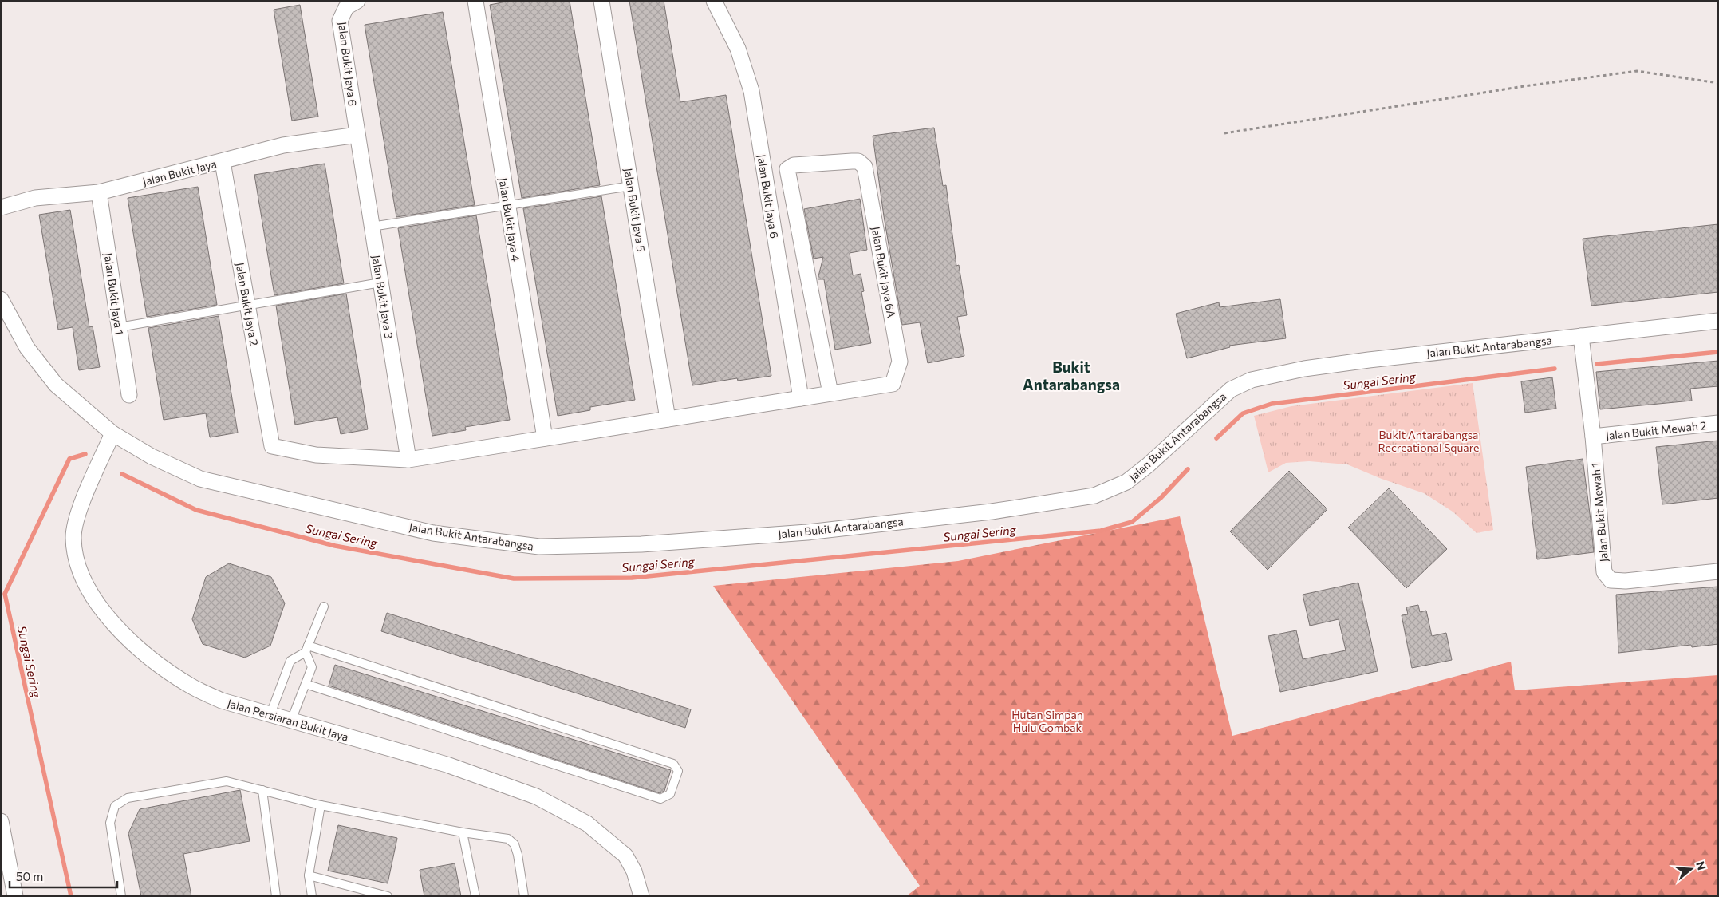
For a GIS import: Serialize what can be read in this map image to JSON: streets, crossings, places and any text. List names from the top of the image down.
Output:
{
  "streets": {
    "street": [
      "Jalan Bukit Jaya 6",
      "Jalan Bukit Jaya",
      "Jalan Bukit Jaya 5",
      "Jalan Bukit Jaya 4",
      "Jalan Bukit Jaya 6A",
      "Jalan Bukit Jaya 1",
      "Jalan Bukit Jaya 3",
      "Jalan Bukit Jaya 2",
      "Jalan Bukit Antarabangsa",
      "Jalan Bukit Mewah 2",
      "Jalan Bukit Mewah 1",
      "Jalan Persiaran Bukit Jaya"
    ]
  },
  "crossings": [
    ["Jalan Bukit Jaya 6", "Jalan Bukit Jaya"],
    ["Jalan Bukit Jaya 6", "Jalan Bukit Jaya 3"],
    ["Jalan Bukit Jaya", "Jalan Bukit Jaya 1"],
    ["Jalan Bukit Jaya", "Jalan Bukit Jaya 3"],
    ["Jalan Bukit Jaya", "Jalan Bukit Jaya 2"],
    ["Jalan Bukit Jaya 3", "Jalan Bukit Jaya 2"],
    ["Jalan Bukit Antarabangsa", "Jalan Bukit Mewah 1"],
    ["Jalan Bukit Antarabangsa", "Jalan Persiaran Bukit Jaya"],
    ["Jalan Bukit Mewah 2", "Jalan Bukit Mewah 1"]
  ],
  "districts": ["Bukit Antarabangsa"],
  "water": ["Sungai Sering"],
  "parks": ["Bukit Antarabangsa Recreational Square", "Hutan Simpan Hulu Gombak"],
  "scale_bar": "50 m",
  "north": "right"
}
